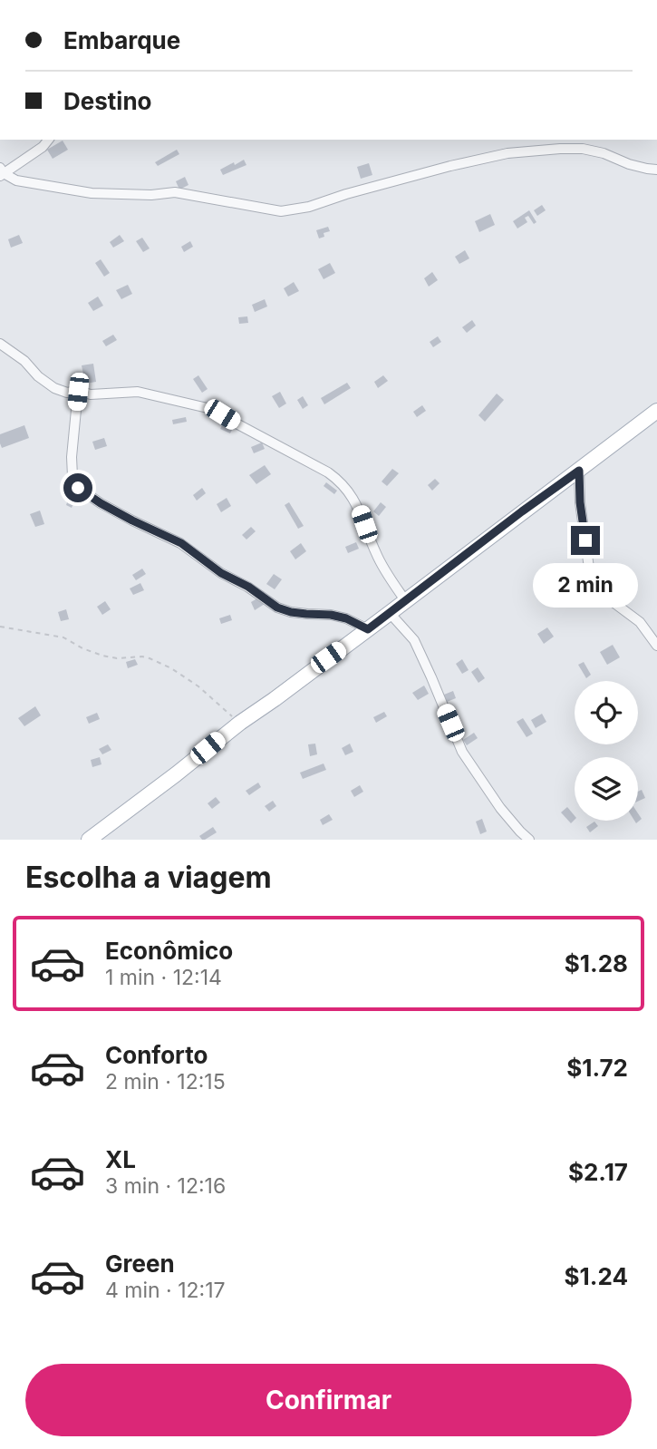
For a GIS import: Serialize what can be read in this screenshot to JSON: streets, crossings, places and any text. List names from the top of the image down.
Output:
{
  "page": {
    "banner": ["Embarque", "Destino"],
    "bubble": "2 min",
    "heading": "Escolha a viagem",
    "list": [
      {
        "name": "Econômico",
        "note": "1 min · 12:14",
        "value": "$1.28"
      },
      {
        "name": "Conforto",
        "note": "2 min · 12:15",
        "value": "$1.72"
      },
      {
        "name": "XL",
        "note": "3 min · 12:16",
        "value": "$2.17"
      },
      {
        "name": "Green",
        "note": "4 min · 12:17",
        "value": "$1.24"
      }
    ],
    "buttons": "Confirmar"
  }
}
